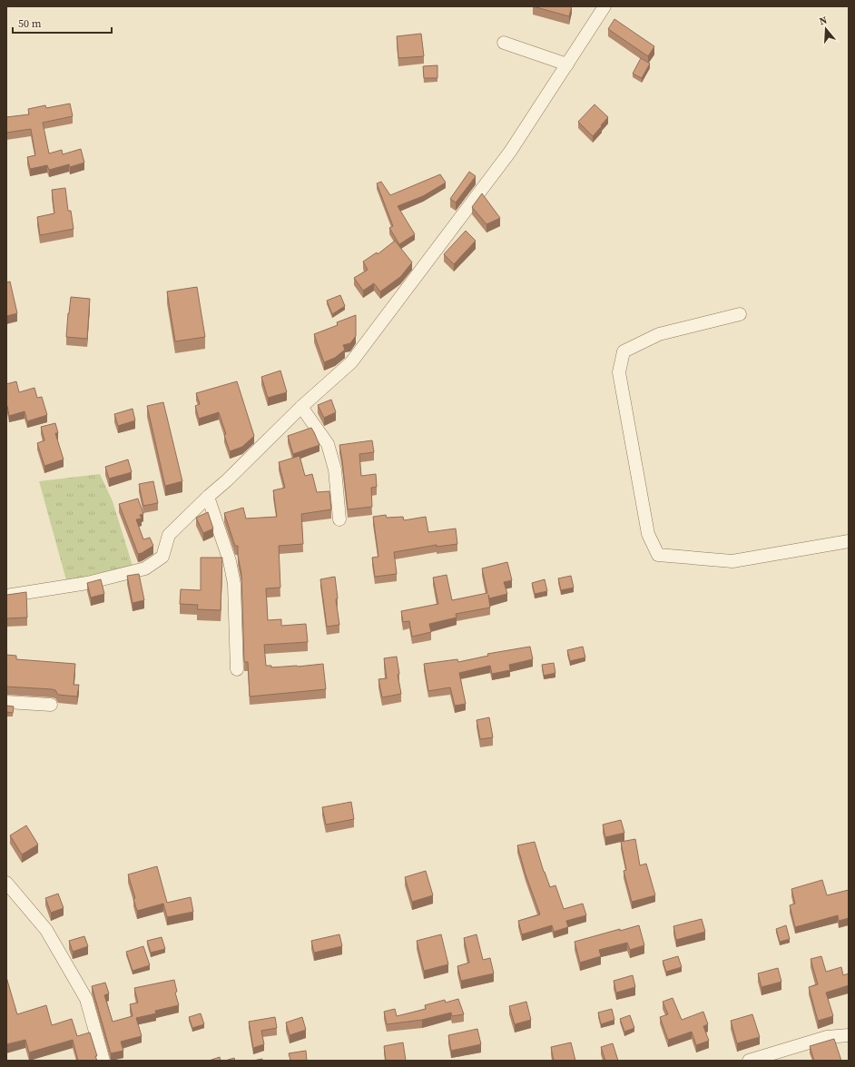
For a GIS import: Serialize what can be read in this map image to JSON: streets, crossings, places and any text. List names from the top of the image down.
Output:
{
  "scale_bar": "50 m",
  "north": "top"
}
